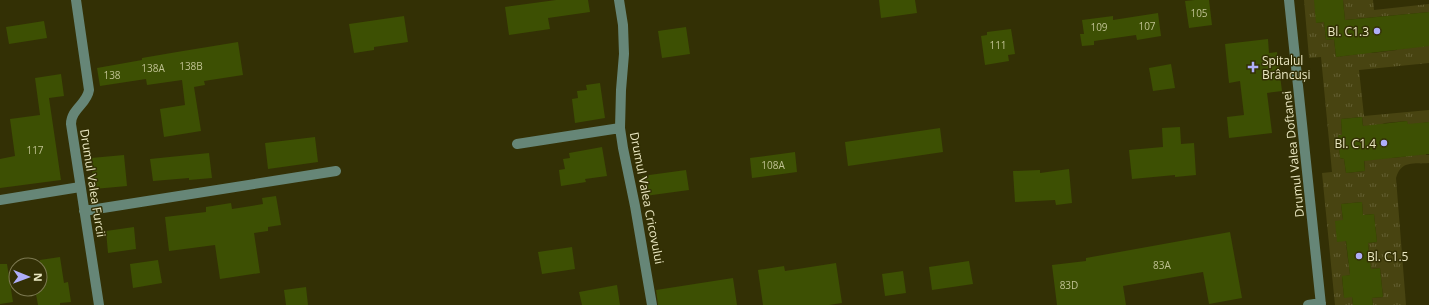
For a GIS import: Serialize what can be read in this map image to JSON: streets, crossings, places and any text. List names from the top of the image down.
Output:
{
  "streets": {
    "street": ["Drumul Valea Doftanei", "Drumul Valea Furcii", "Drumul Valea Cricovului"]
  },
  "places": {
    "other": ["Bl. C1.3", "Bl. C1.4", "Bl. C1.5"],
    "health": ["Spitalul Brâncuși"]
  },
  "house_numbers": [
    "105",
    "107",
    "109",
    "111",
    "138B",
    "138A",
    "138",
    "117",
    "108A",
    "83A",
    "83D"
  ],
  "north": "right"
}
